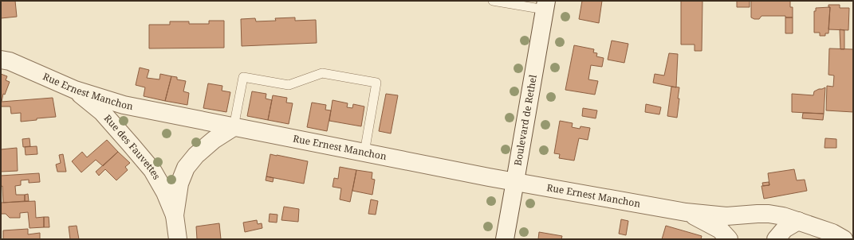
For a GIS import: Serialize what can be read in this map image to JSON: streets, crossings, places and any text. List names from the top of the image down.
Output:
{
  "streets": {
    "street": ["Rue Ernest Manchon", "Boulevard de Rethel", "Rue des Fauvettes"]
  },
  "crossings": [
    ["Rue Ernest Manchon", "Boulevard de Rethel"],
    ["Rue Ernest Manchon", "Rue des Fauvettes"]
  ]
}
